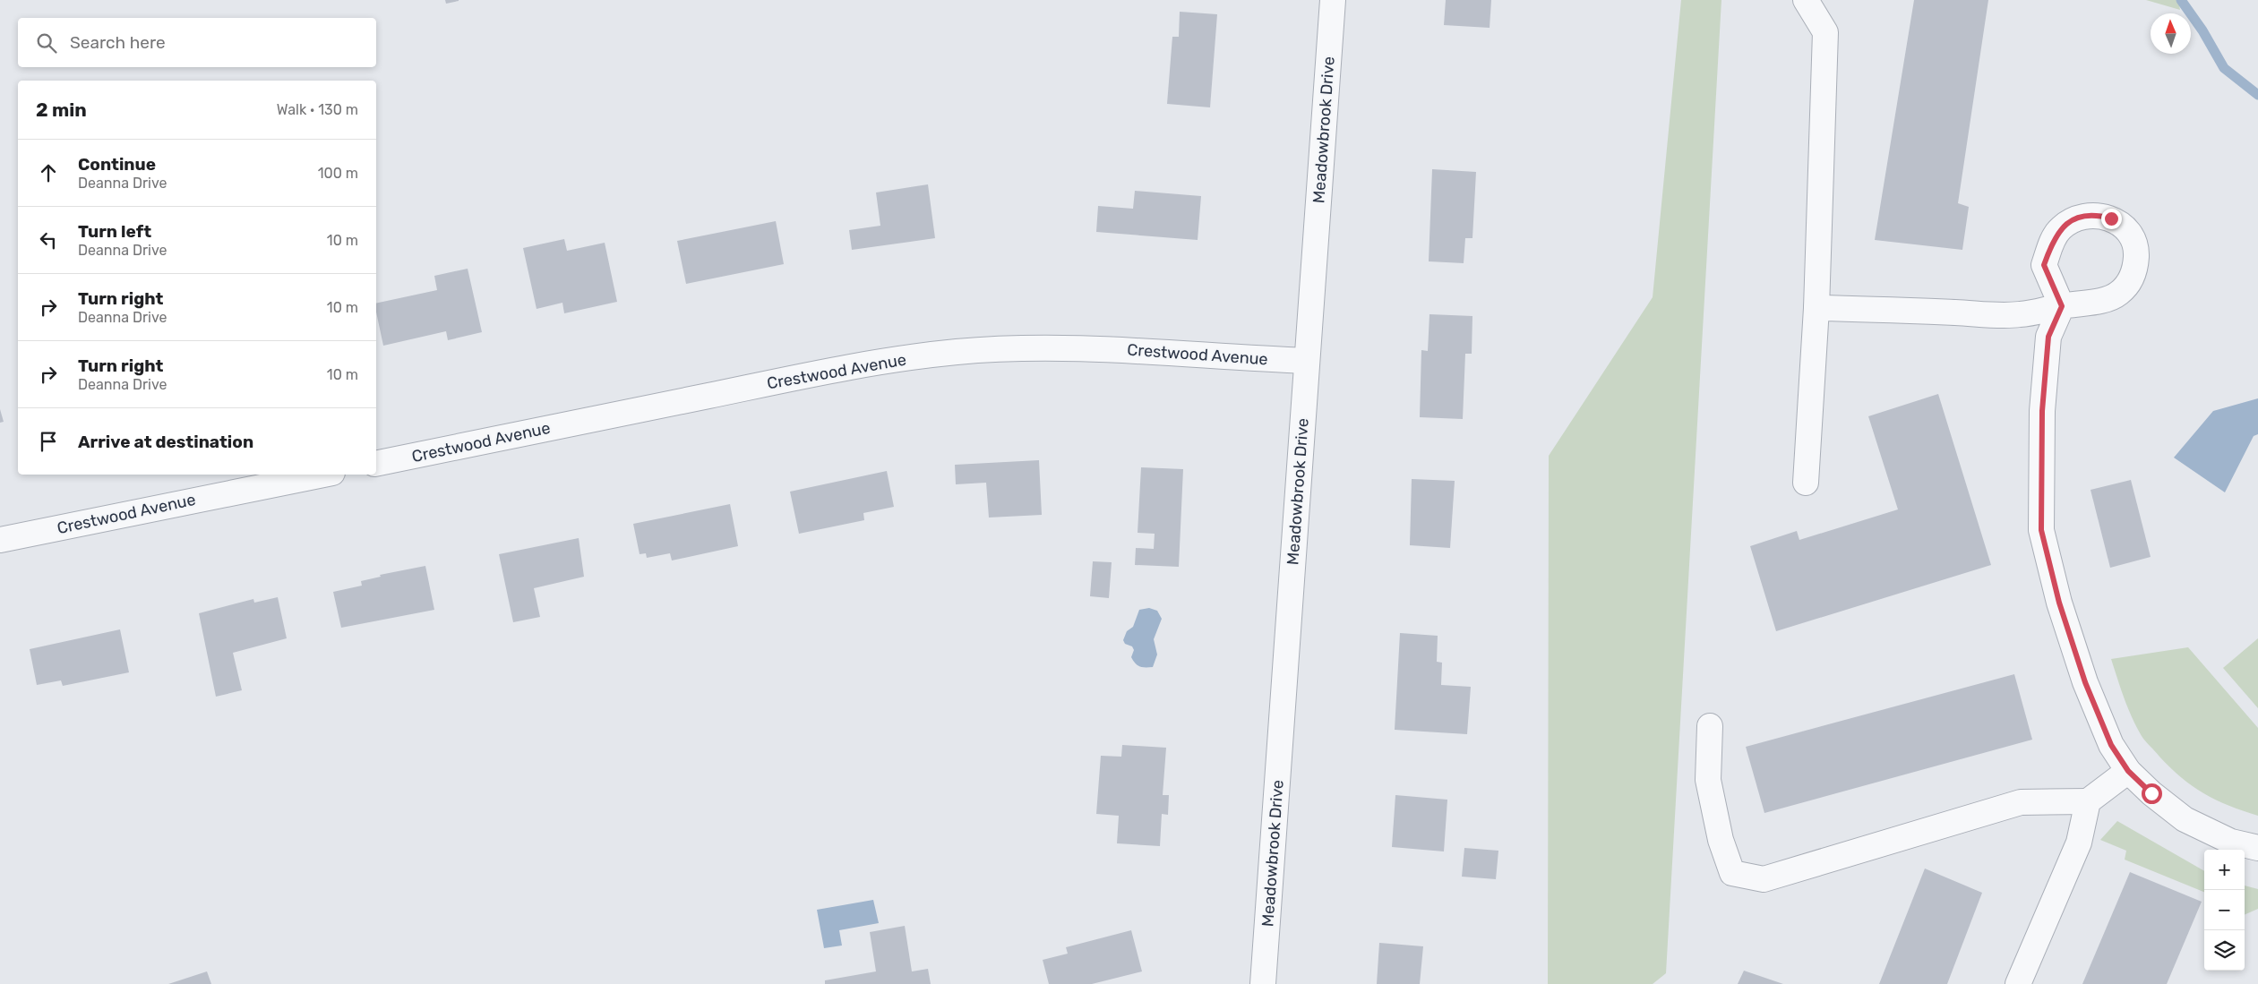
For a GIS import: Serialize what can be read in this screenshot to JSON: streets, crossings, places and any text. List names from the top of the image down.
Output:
{
  "streets": {
    "street": ["Meadowbrook Drive", "Crestwood Avenue"]
  },
  "crossings": [
    ["Meadowbrook Drive", "Crestwood Avenue"]
  ],
  "north": "top",
  "page": {
    "search": "Search here",
    "heading": ["2 min", "Walk · 130 m"],
    "list": [
      ["Continue", "Deanna Drive", "100 m"],
      ["Turn left", "Deanna Drive", "10 m"],
      ["Turn right", "Deanna Drive", "10 m"],
      ["Turn right", "Deanna Drive", "10 m"],
      "Arrive at destination"
    ],
    "map_buttons": ["+", "−"]
  }
}
